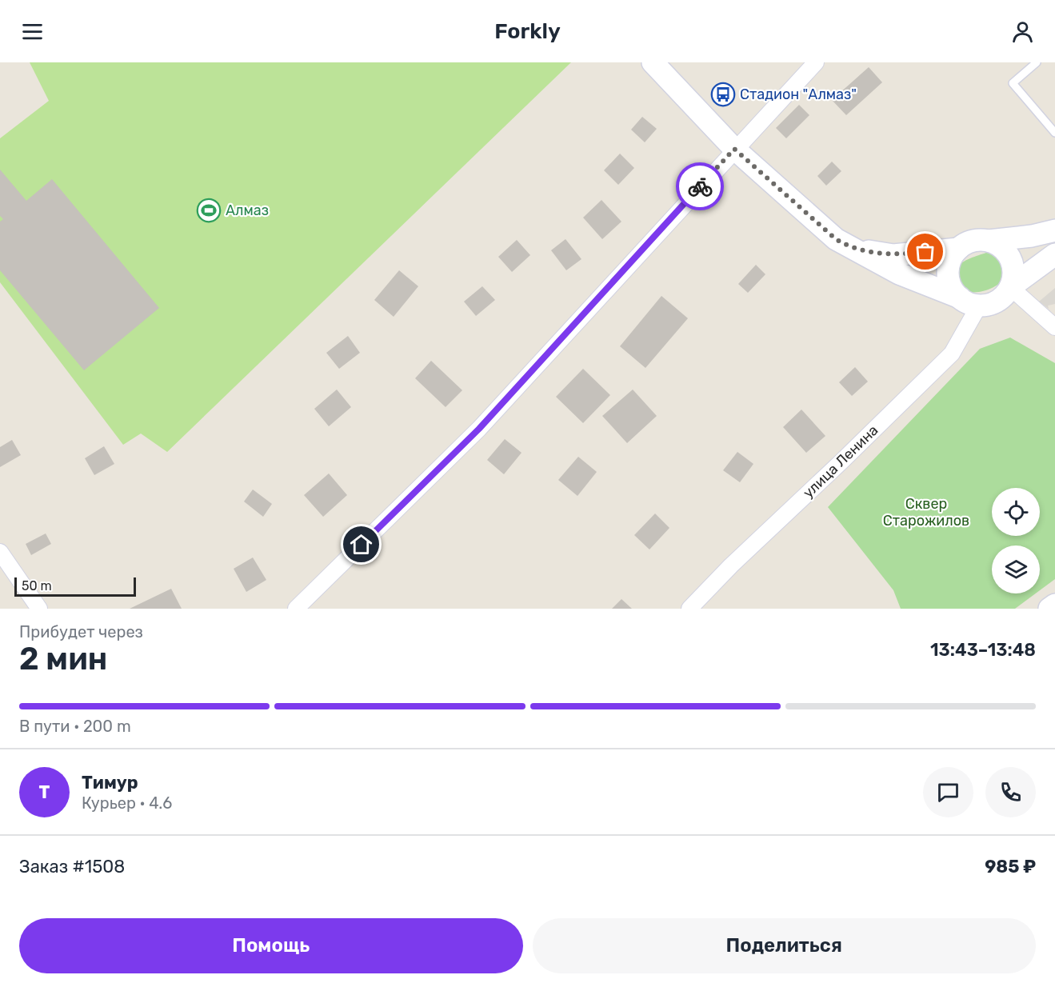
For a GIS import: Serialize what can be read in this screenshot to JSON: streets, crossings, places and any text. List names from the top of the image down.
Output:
{
  "streets": {
    "street": ["улица Ленина"]
  },
  "parks": ["Cквер Старожилов"],
  "places": {
    "bus stop": ["Стадион \"Алмаз\""],
    "sports": ["Алмаз"]
  },
  "scale_bar": "50 m",
  "page": {
    "header": "Forkly",
    "scale": "50 m",
    "heading": ["2 мин", "Прибудет через", "13:43–13:48"],
    "panel": [
      "Тимур",
      "Курьер · 4.6",
      "Заказ #1508",
      "985 ₽"
    ],
    "bar": "В пути · 200 m",
    "round": "Т",
    "buttons": ["Помощь", "Поделиться"]
  }
}
